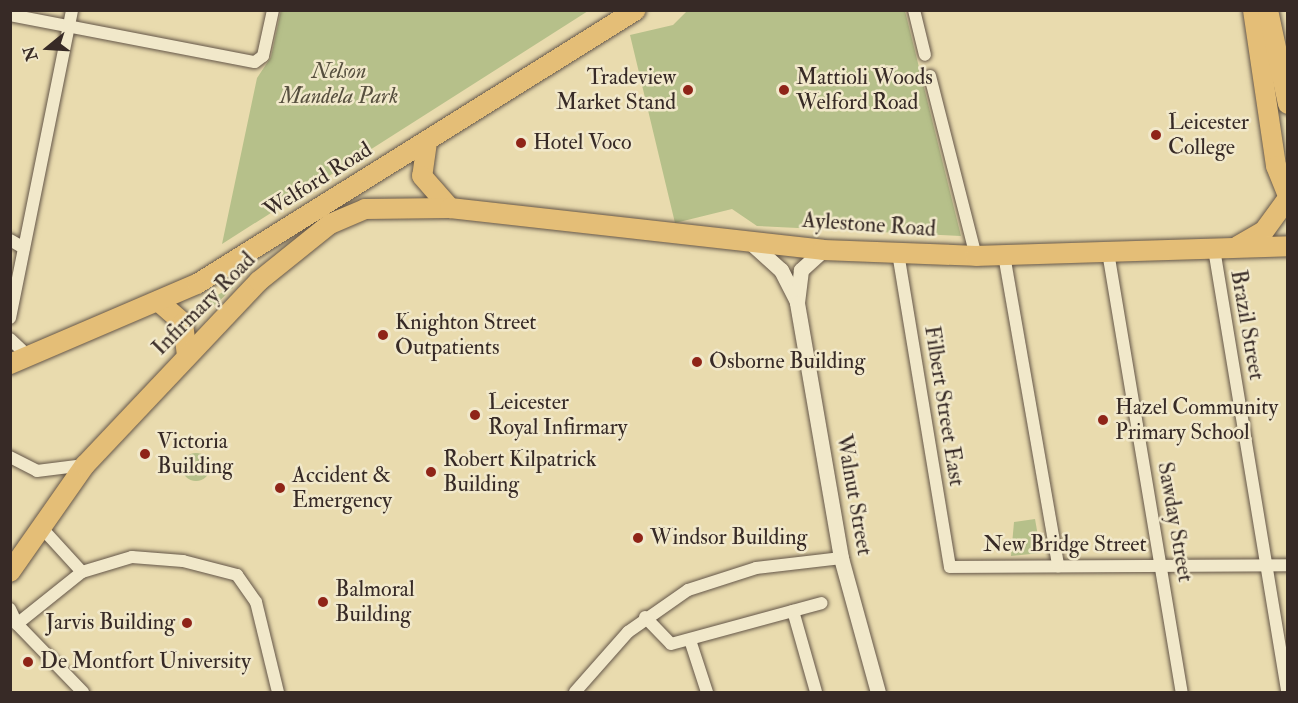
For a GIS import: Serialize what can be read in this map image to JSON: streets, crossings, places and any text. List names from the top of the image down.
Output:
{
  "streets": {
    "main road": ["Welford Road", "Aylestone Road", "Infirmary Road"],
    "street": [
      "Brazil Street",
      "Filbert Street East",
      "Walnut Street",
      "Sawday Street",
      "New Bridge Street"
    ]
  },
  "crossings": [
    ["Aylestone Road", "Infirmary Road"],
    ["Aylestone Road", "Brazil Street"],
    ["Aylestone Road", "Filbert Street East"],
    ["Aylestone Road", "Walnut Street"],
    ["Aylestone Road", "Sawday Street"],
    ["Brazil Street", "New Bridge Street"],
    ["Filbert Street East", "New Bridge Street"],
    ["Sawday Street", "New Bridge Street"]
  ],
  "parks": ["Nelson Mandela Park"],
  "places": [
    "Tradeview Market Stand",
    "Mattioli Woods Welford Road",
    "Leicester College",
    "Hotel Voco",
    "Knighton Street Outpatients",
    "Osborne Building",
    "Leicester Royal Infirmary",
    "Hazel Community Primary School",
    "Victoria Building",
    "Robert Kilpatrick Building",
    "Accident & Emergency",
    "Windsor Building",
    "Balmoral Building",
    "Jarvis Building",
    "De Montfort University"
  ],
  "north": "left"
}
